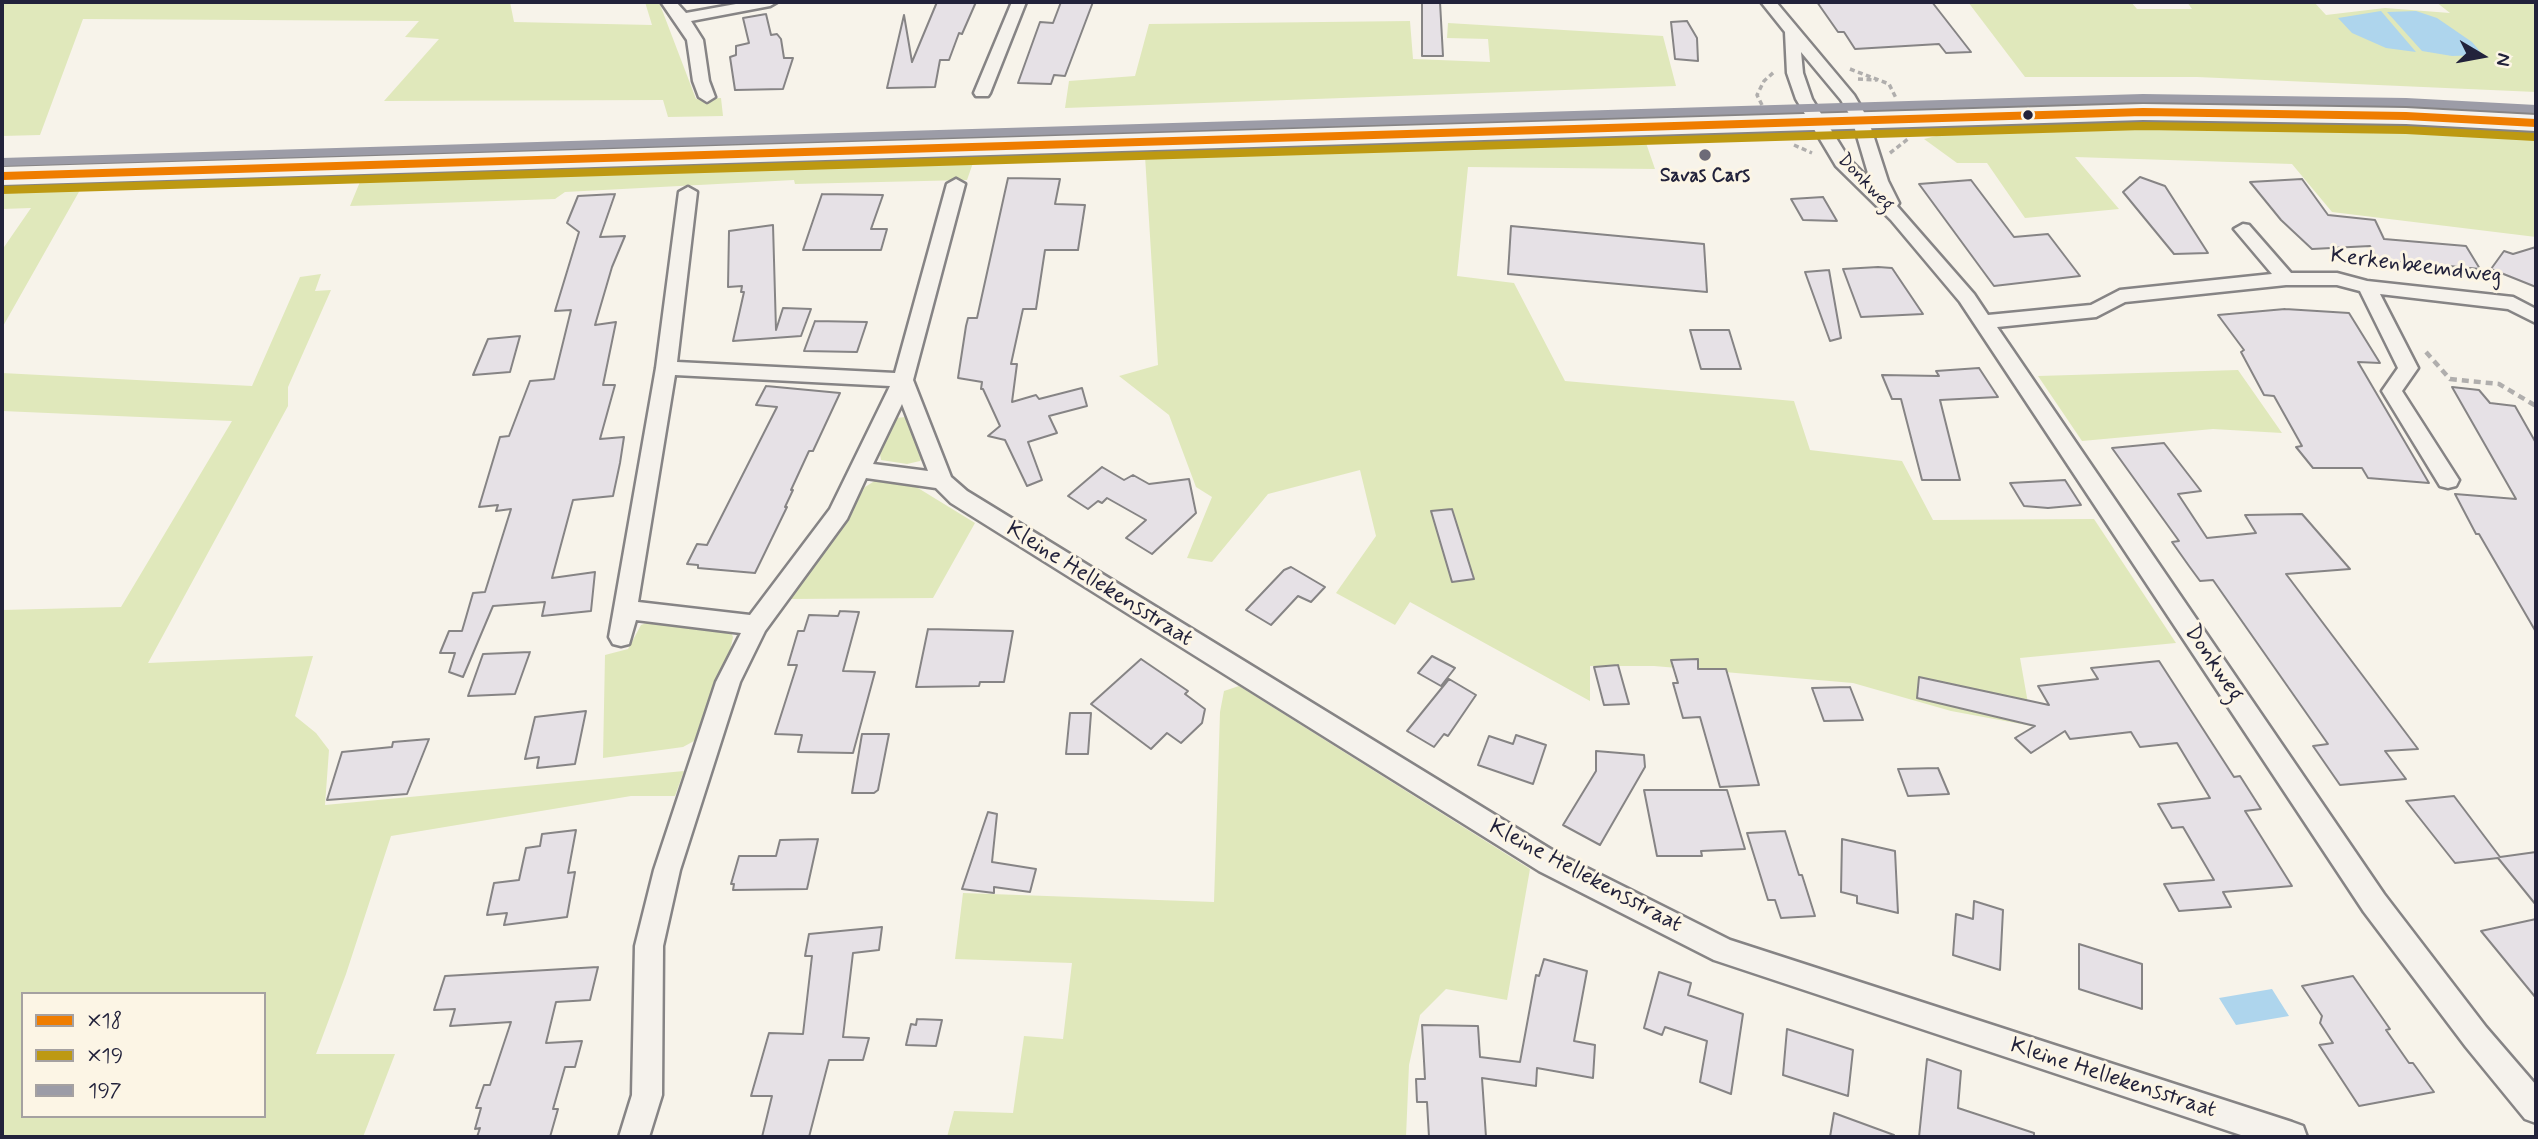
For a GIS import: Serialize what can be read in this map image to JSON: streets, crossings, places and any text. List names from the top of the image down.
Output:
{
  "streets": {
    "street": ["Donkweg", "Kerkenbeemdweg", "Kleine Hellekensstraat"]
  },
  "crossings": [
    ["Donkweg", "Kerkenbeemdweg"]
  ],
  "places": ["Savas Cars"],
  "lines": ["transit line 197", "transit line X18", "transit line X19"],
  "legend": ["X18", "X19", "197"],
  "north": "right"
}
